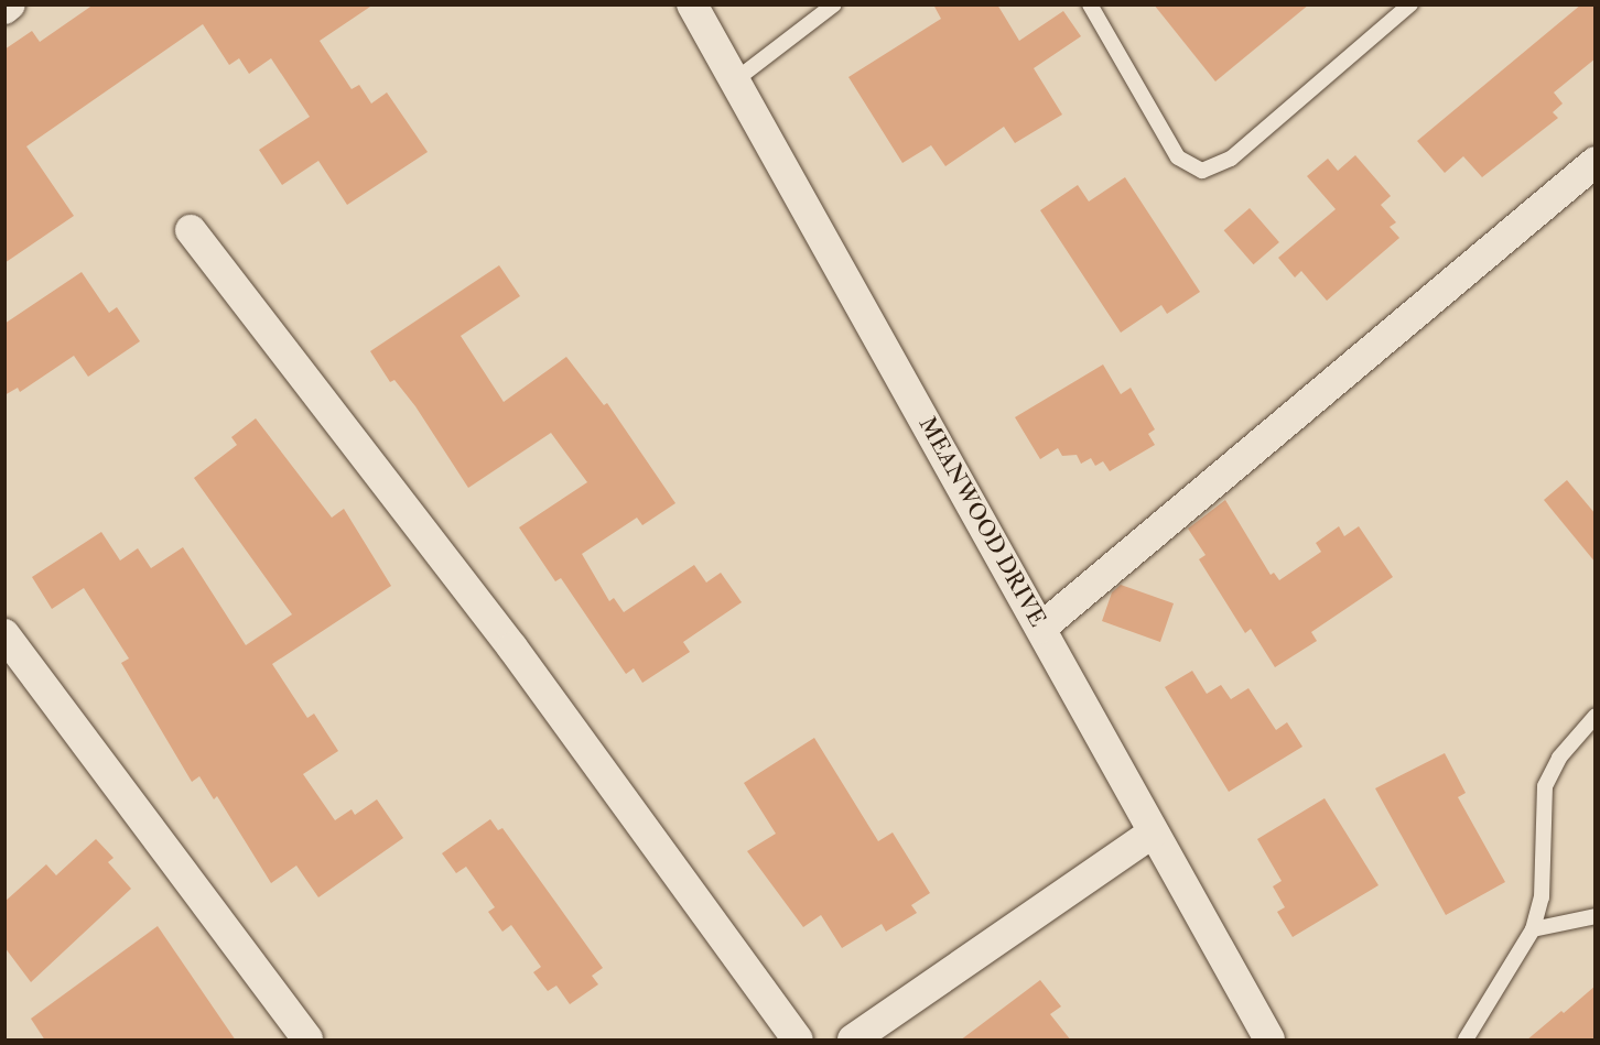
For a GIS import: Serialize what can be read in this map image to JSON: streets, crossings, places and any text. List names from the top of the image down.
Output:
{
  "streets": {
    "street": ["MEANWOOD DRIVE"]
  }
}
